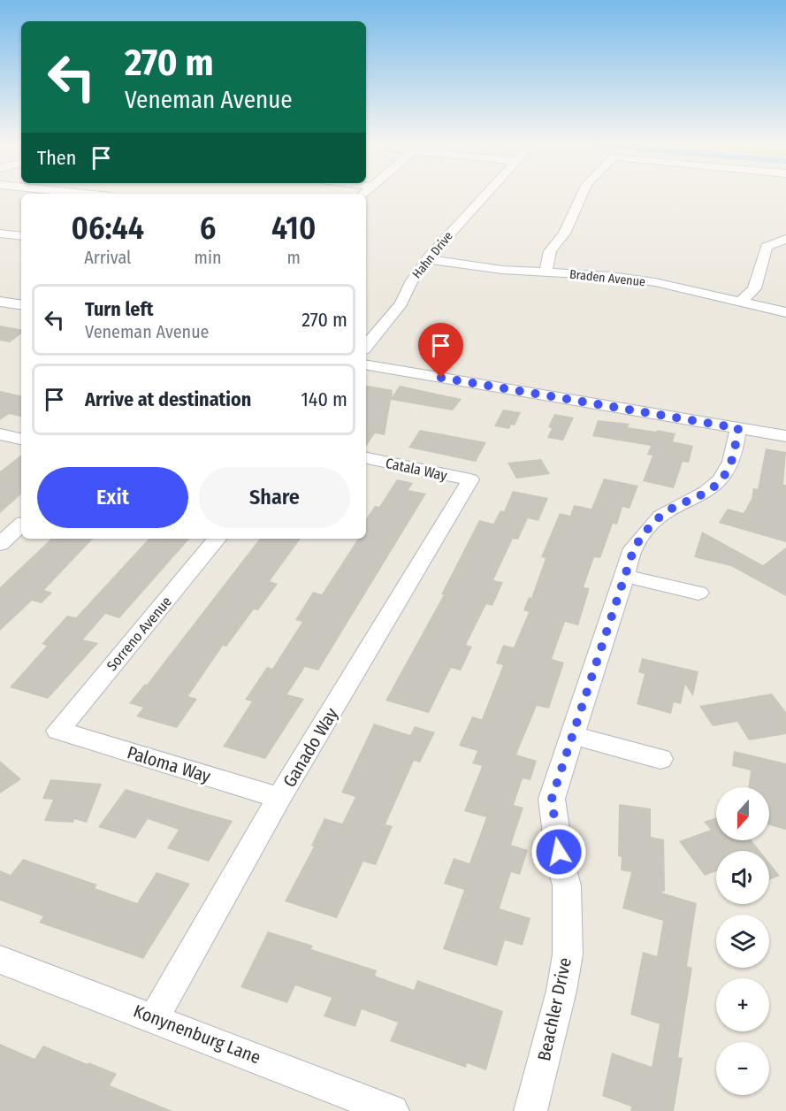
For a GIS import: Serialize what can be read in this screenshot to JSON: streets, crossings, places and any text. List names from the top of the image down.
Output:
{
  "streets": {
    "street": [
      "Hahn Drive",
      "Braden Avenue",
      "Catala Way",
      "Sorreno Avenue",
      "Ganado Way",
      "Paloma Way",
      "Beachler Drive",
      "Konynenburg Lane"
    ]
  },
  "crossings": [
    ["Hahn Drive", "Braden Avenue"],
    ["Catala Way", "Ganado Way"],
    ["Sorreno Avenue", "Paloma Way"],
    ["Ganado Way", "Paloma Way"],
    ["Ganado Way", "Konynenburg Lane"]
  ],
  "north": "bottom",
  "page": {
    "turn": ["270 m", "Veneman Avenue"],
    "then": "Then",
    "eta": [
      "06:44",
      "Arrival",
      "6",
      "min",
      "410",
      "m"
    ],
    "list": [
      {
        "name": "Turn left",
        "note": "Veneman Avenue",
        "value": "270 m"
      },
      {
        "name": "Arrive at destination",
        "value": "140 m"
      }
    ],
    "buttons": ["Exit", "Share"],
    "map_buttons": ["+", "−"]
  }
}
